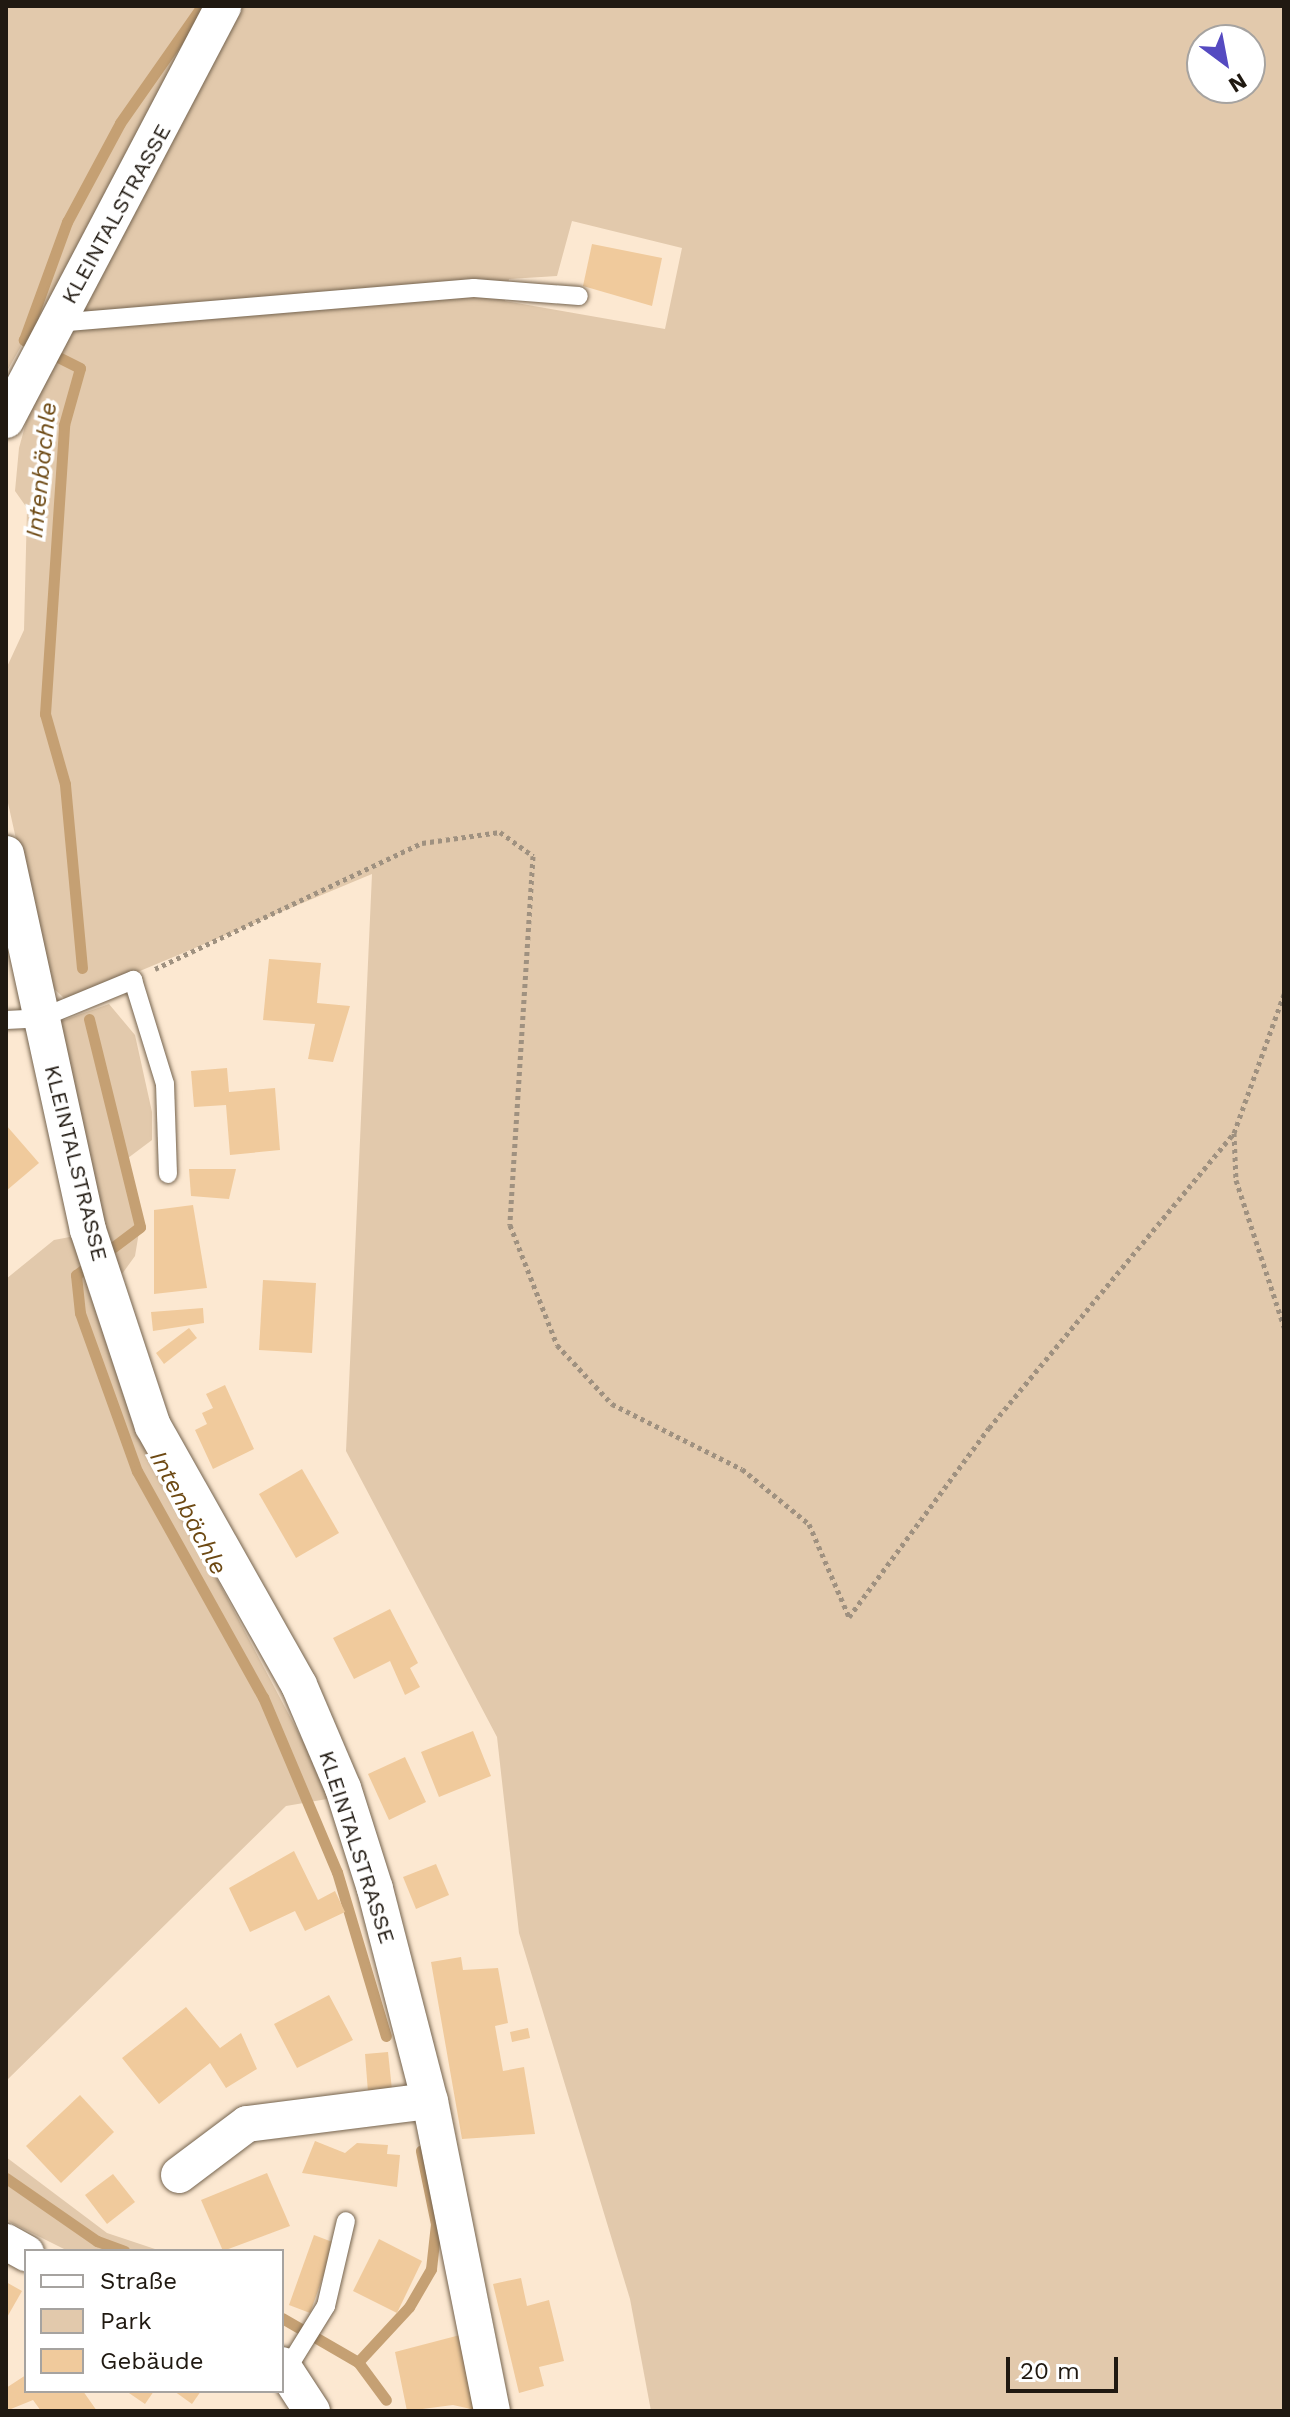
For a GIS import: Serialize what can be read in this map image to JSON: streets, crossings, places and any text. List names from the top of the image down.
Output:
{
  "streets": {
    "street": ["KLEINTALSTRASSE"]
  },
  "water": ["Intenbächle"],
  "legend": ["Straße", "Park", "Gebäude"],
  "scale_bar": "20 m",
  "north": "bottom right"
}
